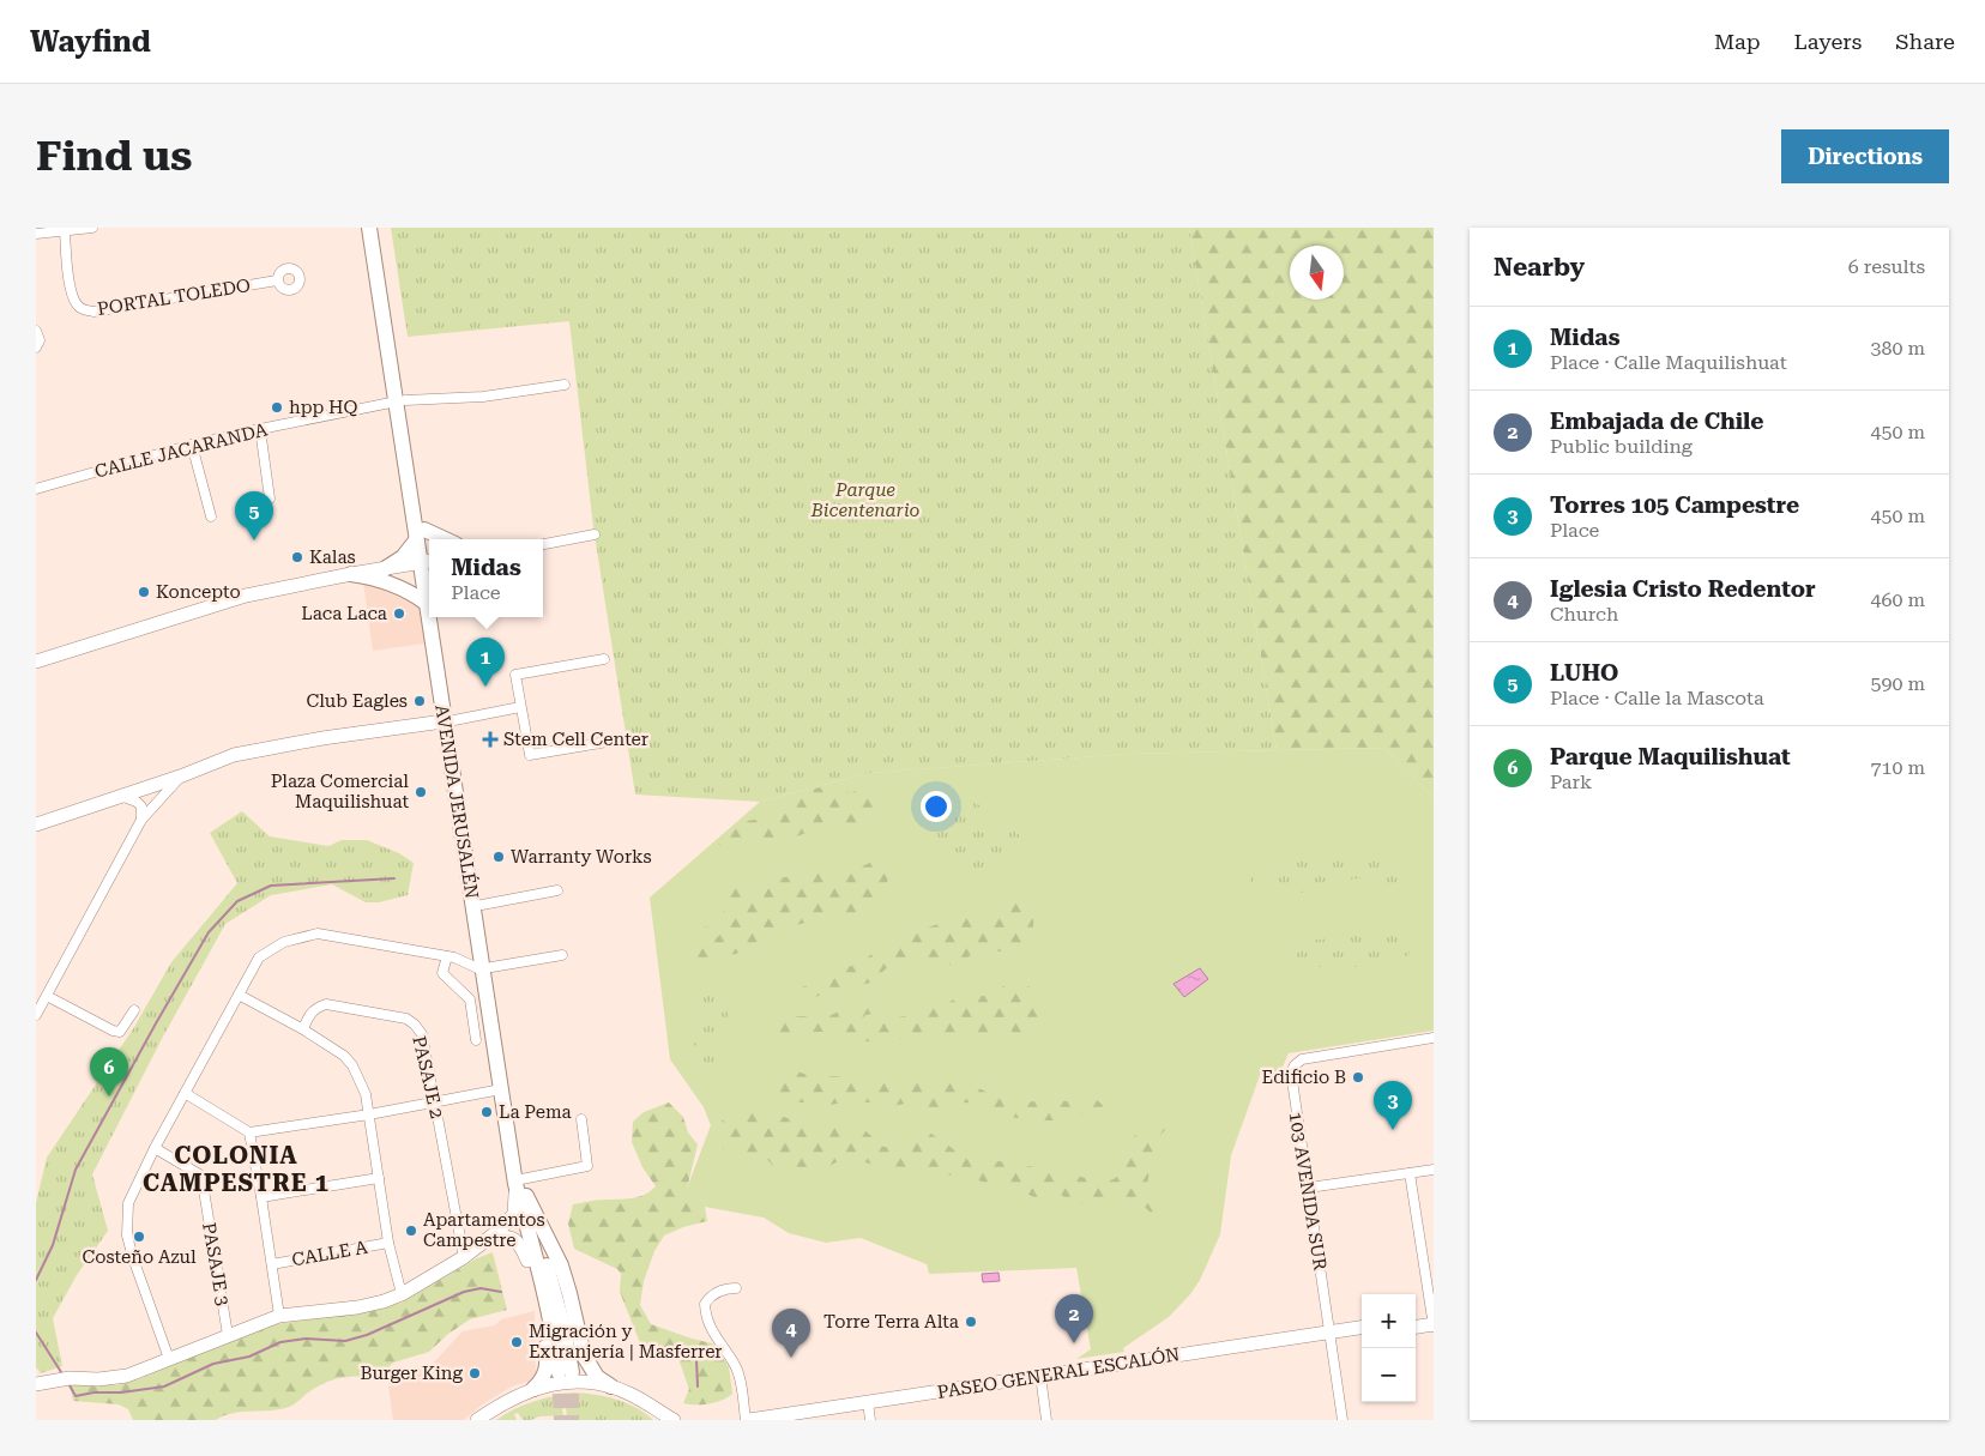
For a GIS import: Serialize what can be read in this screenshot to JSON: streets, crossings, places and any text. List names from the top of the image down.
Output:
{
  "streets": {
    "main road": ["AVENIDA JERUSALÉN"],
    "street": [
      "PORTAL TOLEDO",
      "CALLE JACARANDA",
      "PASAJE 2",
      "103 AVENIDA SUR",
      "CALLE A",
      "PASAJE 3",
      "PASEO GENERAL ESCALÓN"
    ]
  },
  "crossings": [
    ["CALLE JACARANDA", "AVENIDA JERUSALÉN"],
    ["103 AVENIDA SUR", "PASEO GENERAL ESCALÓN"]
  ],
  "districts": ["COLONIA CAMPESTRE 1"],
  "parks": ["Parque Bicentenario"],
  "places": {
    "other": [
      "hpp HQ",
      "Kalas",
      "Koncepto",
      "Laca Laca",
      "Club Eagles",
      "Plaza Comercial Maquilishuat",
      "Warranty Works",
      "Edificio B",
      "La Pema",
      "Apartamentos Campestre",
      "Costeño Azul",
      "Torre Terra Alta",
      "Migración y Extranjería | Masferrer",
      "Burger King"
    ],
    "health": ["Stem Cell Center"]
  },
  "north": "bottom",
  "page": {
    "header": "Wayfind",
    "nav": ["Map", "Layers", "Share"],
    "buttons": "Directions",
    "title": "Find us",
    "heading": ["Nearby", "6 results"],
    "list": [
      {
        "mark": "1",
        "name": "Midas",
        "note": "Place · Calle Maquilishuat",
        "value": "380 m"
      },
      {
        "mark": "2",
        "name": "Embajada de Chile",
        "note": "Public building",
        "value": "450 m"
      },
      {
        "mark": "3",
        "name": "Torres 105 Campestre",
        "note": "Place",
        "value": "450 m"
      },
      {
        "mark": "4",
        "name": "Iglesia Cristo Redentor",
        "note": "Church",
        "value": "460 m"
      },
      {
        "mark": "5",
        "name": "LUHO",
        "note": "Place · Calle la Mascota",
        "value": "590 m"
      },
      {
        "mark": "6",
        "name": "Parque Maquilishuat",
        "note": "Park",
        "value": "710 m"
      }
    ],
    "pins": [
      "5",
      "1",
      "6",
      "3",
      "2",
      "4"
    ],
    "popup": ["Midas", "Place"],
    "map_buttons": ["+", "−"]
  }
}
